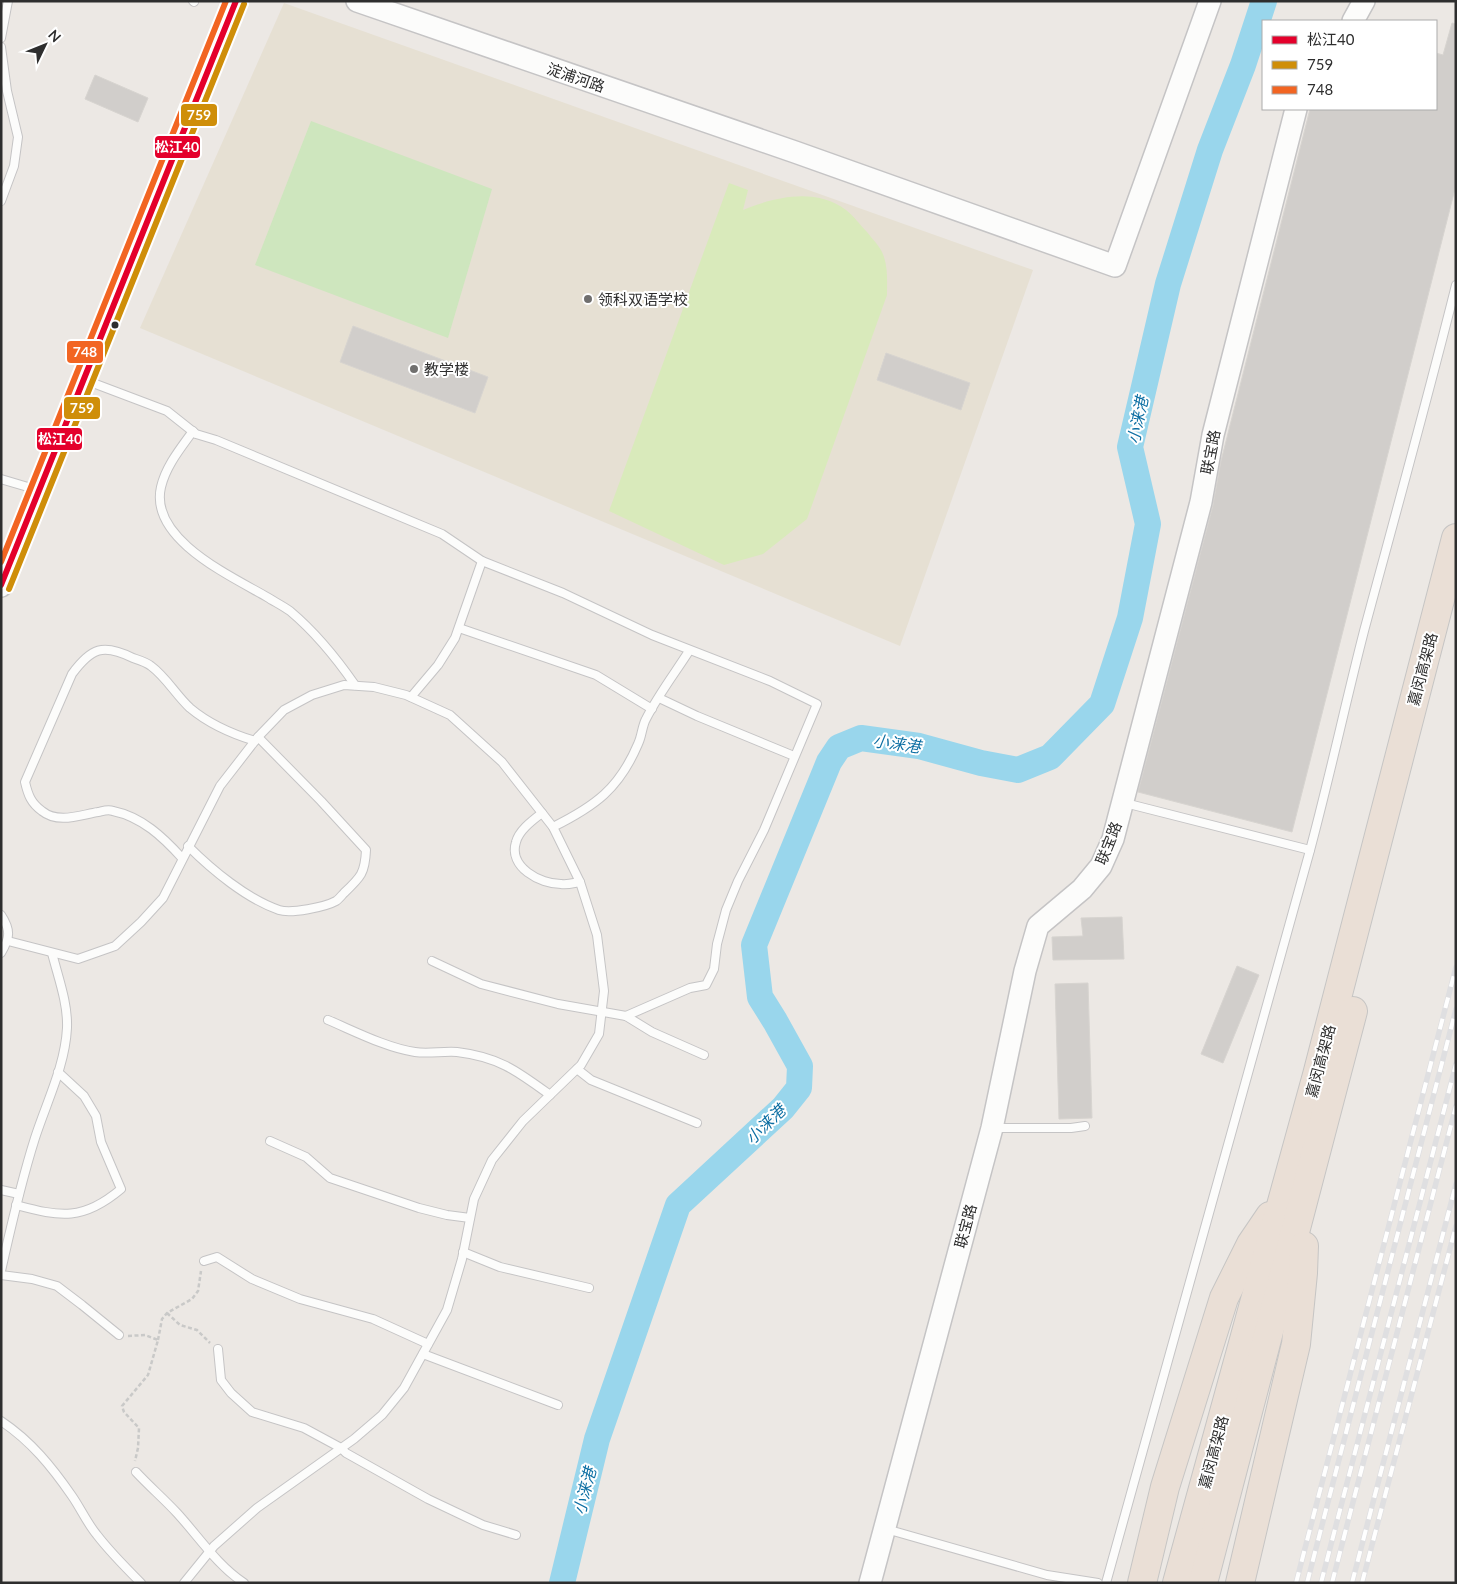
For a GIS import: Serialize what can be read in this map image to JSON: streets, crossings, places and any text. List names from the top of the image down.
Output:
{
  "streets": {
    "highway": ["嘉闵高架路"],
    "street": ["淀浦河路", "联宝路"]
  },
  "water": ["小涞港"],
  "places": ["领科双语学校", "教学楼"],
  "lines": ["transit line 松江40", "transit line 748", "transit line 759"],
  "legend": ["松江40", "759", "748"],
  "north": "top right"
}
